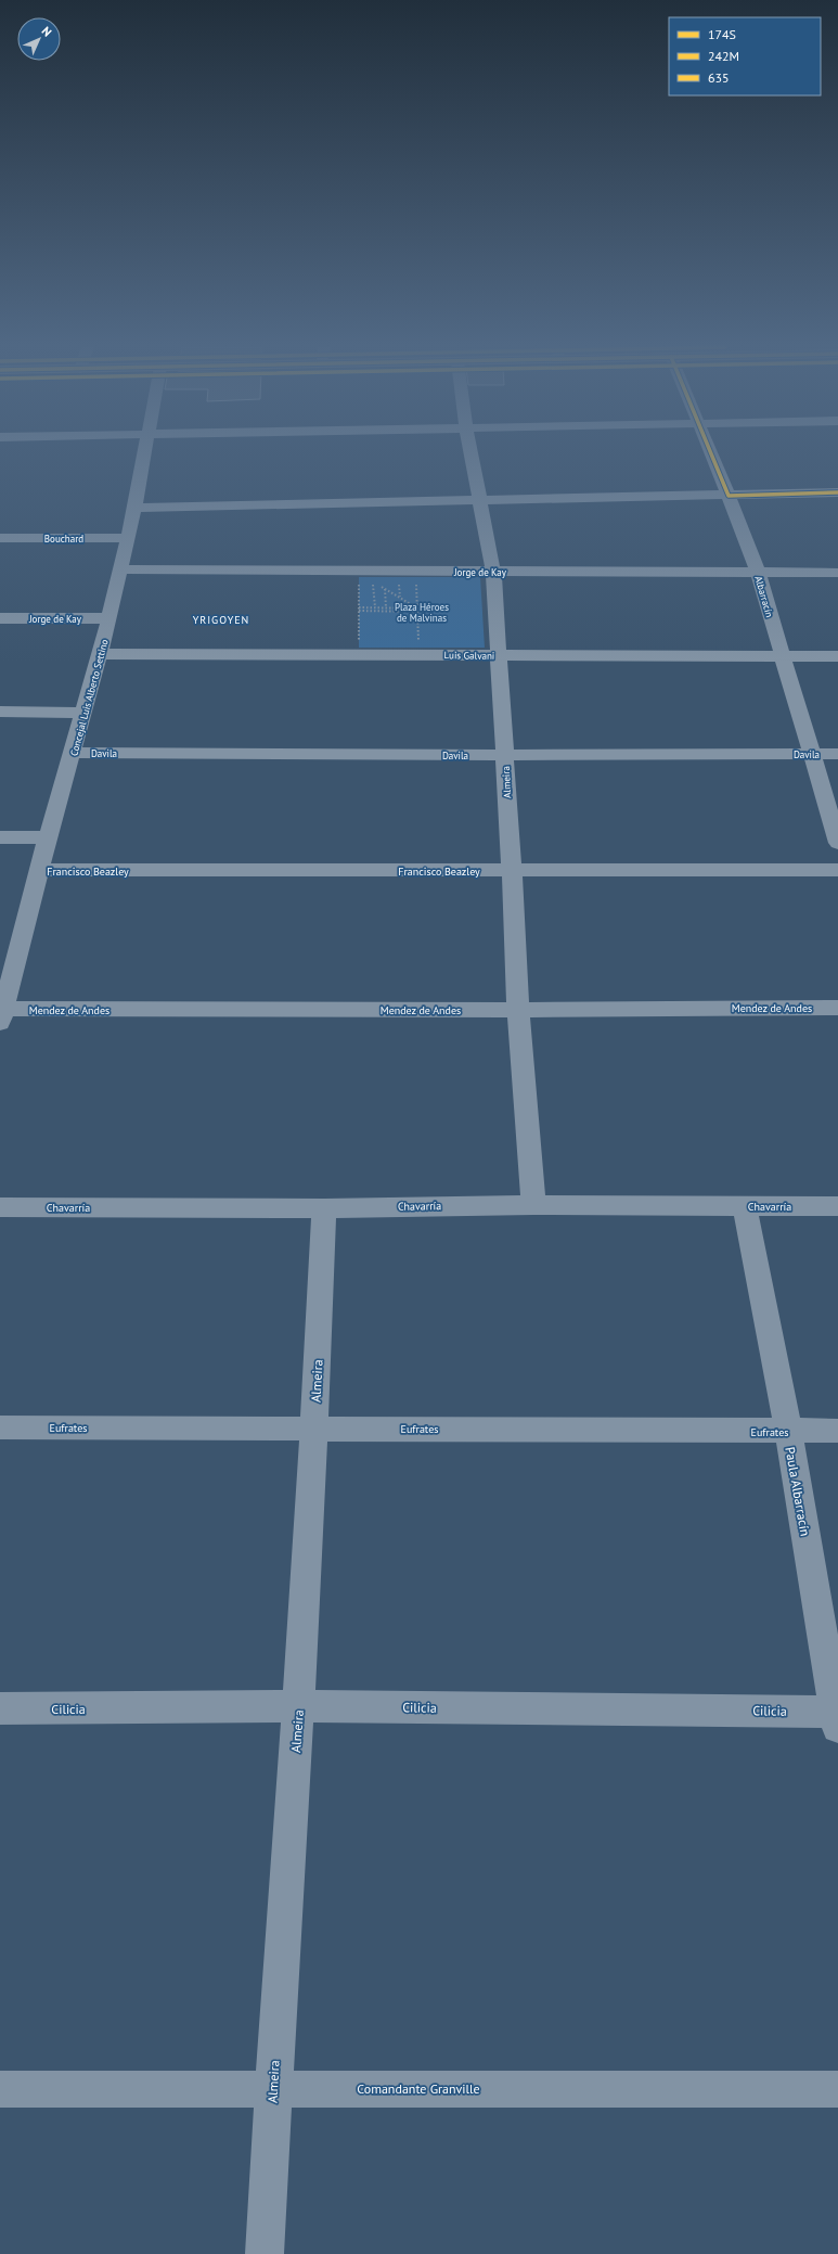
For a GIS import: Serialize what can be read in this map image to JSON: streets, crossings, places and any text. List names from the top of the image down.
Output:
{
  "streets": {
    "street": [
      "Bouchard",
      "Jorge de Kay",
      "Albarracín",
      "Luis Galvani",
      "Concejal Luis Alberto Settino",
      "Davila",
      "Almeira",
      "Francisco Beazley",
      "Mendez de Andes",
      "Chavarría",
      "Eufrates",
      "Paula Albarracín",
      "Cilicia",
      "Comandante Granville"
    ]
  },
  "crossings": [
    ["Bouchard", "Concejal Luis Alberto Settino"],
    ["Jorge de Kay", "Albarracín"],
    ["Jorge de Kay", "Concejal Luis Alberto Settino"],
    ["Jorge de Kay", "Almeira"],
    ["Albarracín", "Luis Galvani"],
    ["Albarracín", "Davila"],
    ["Luis Galvani", "Concejal Luis Alberto Settino"],
    ["Luis Galvani", "Almeira"],
    ["Concejal Luis Alberto Settino", "Davila"],
    ["Concejal Luis Alberto Settino", "Francisco Beazley"],
    ["Concejal Luis Alberto Settino", "Mendez de Andes"],
    ["Davila", "Almeira"],
    ["Almeira", "Francisco Beazley"],
    ["Almeira", "Mendez de Andes"],
    ["Almeira", "Chavarría"],
    ["Almeira", "Eufrates"],
    ["Almeira", "Cilicia"],
    ["Almeira", "Comandante Granville"],
    ["Chavarría", "Paula Albarracín"],
    ["Eufrates", "Paula Albarracín"],
    ["Paula Albarracín", "Cilicia"]
  ],
  "districts": ["YRIGOYEN"],
  "parks": ["Plaza Héroes de Malvinas"],
  "lines": ["transit line 174S"],
  "legend": ["174S", "242M", "635"],
  "north": "top right"
}
